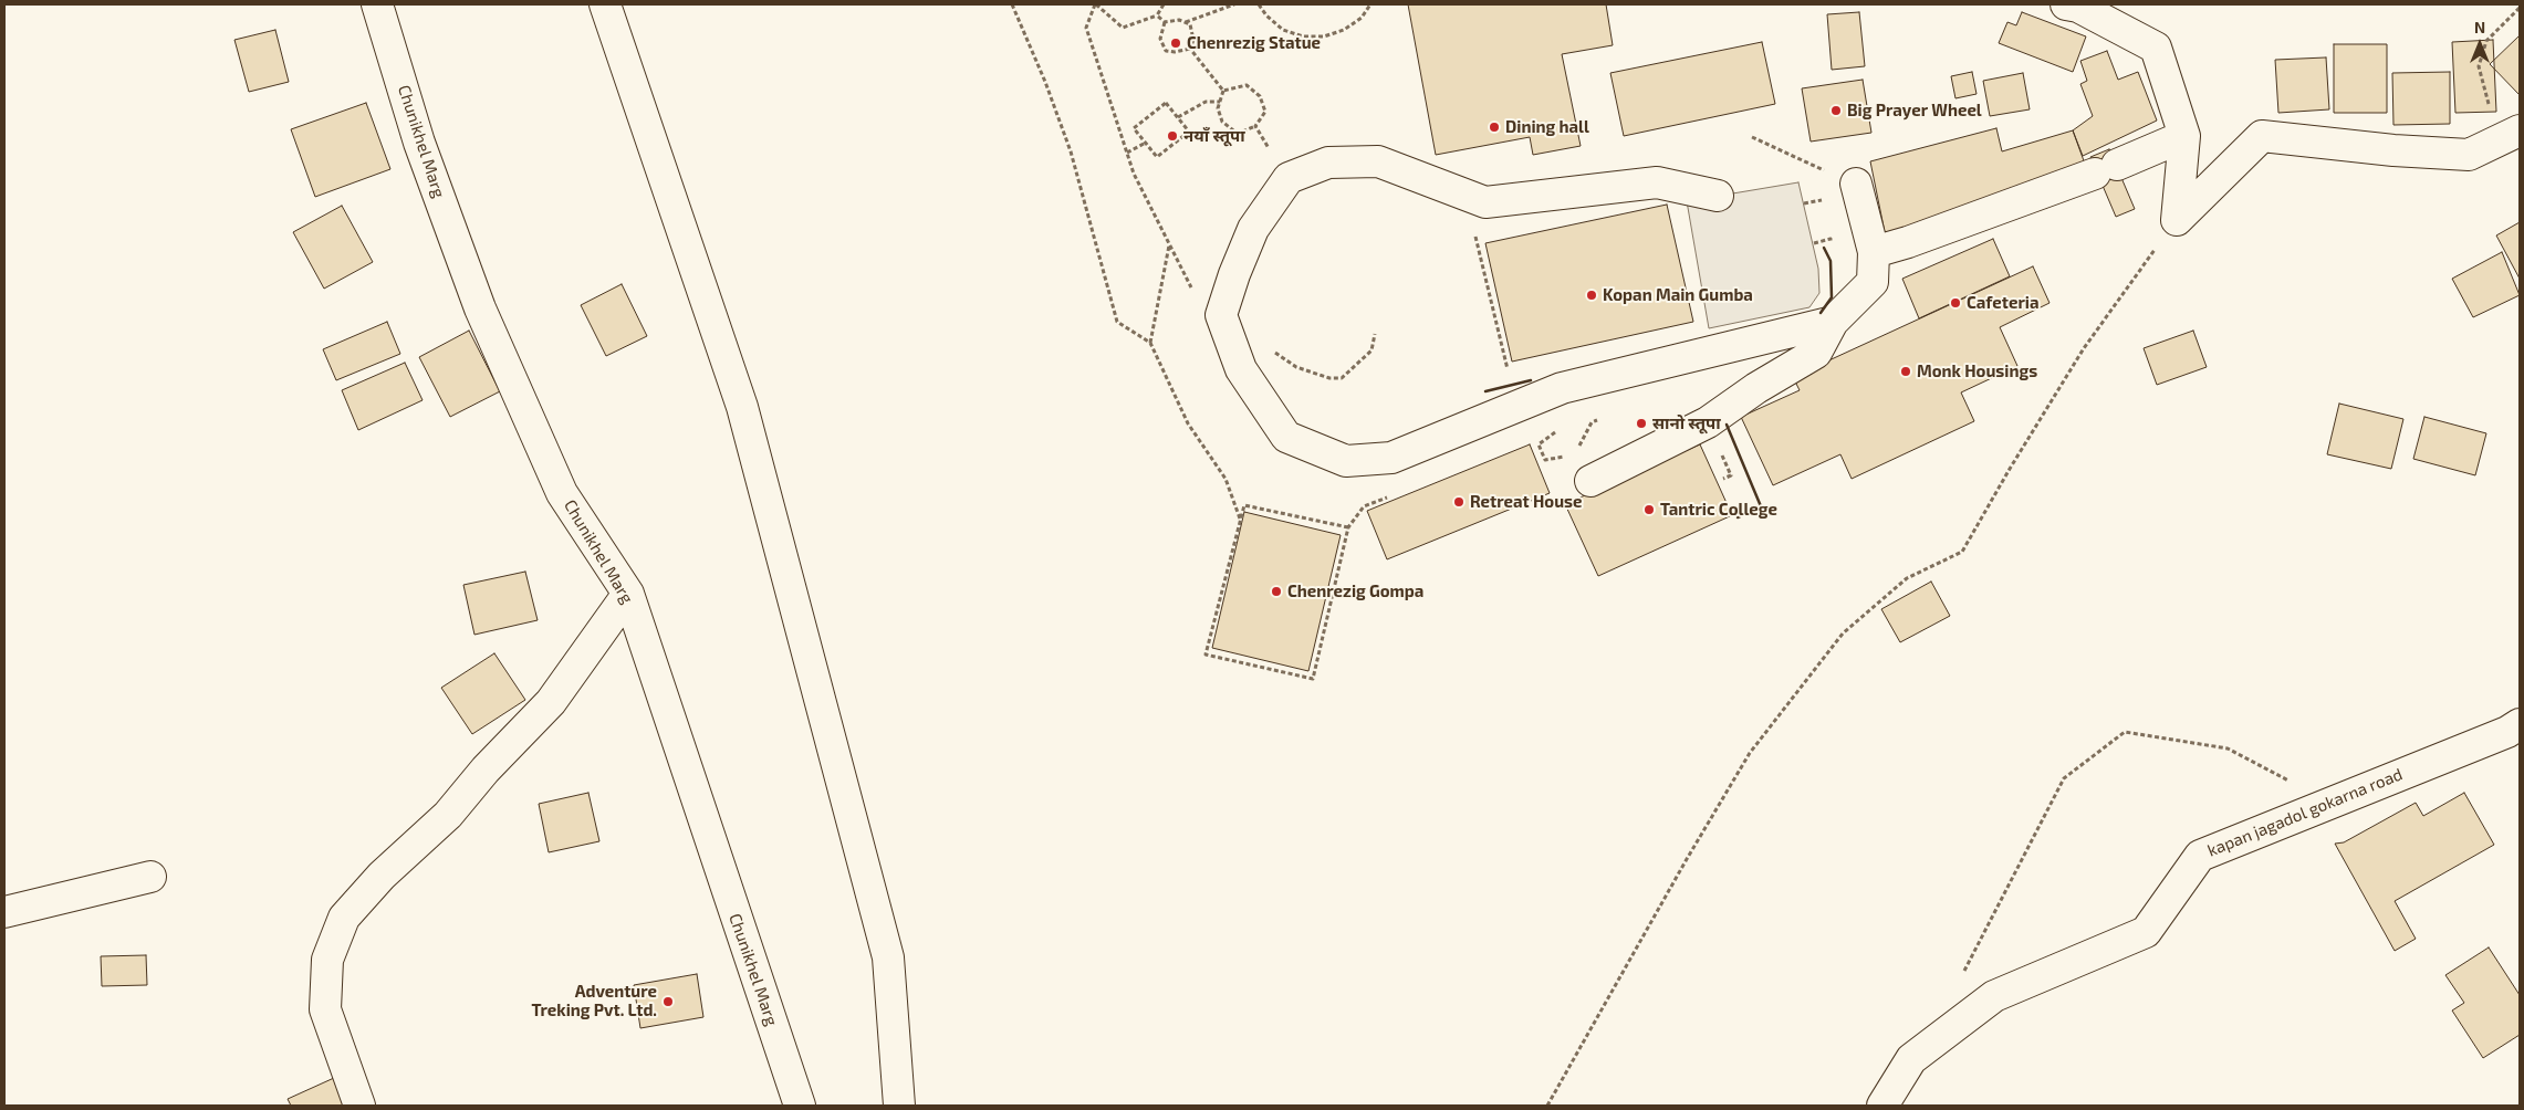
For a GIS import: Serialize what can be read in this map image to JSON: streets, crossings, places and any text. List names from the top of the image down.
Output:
{
  "streets": {
    "street": ["Chunikhel Marg", "kapan jagadol gokarna road"]
  },
  "places": [
    "Chenrezig Statue",
    "Big Prayer Wheel",
    "Dining hall",
    "नयाँ स्तूपा",
    "Kopan Main Gumba",
    "Cafeteria",
    "Monk Housings",
    "सानो स्तूपा",
    "Retreat House",
    "Tantric College",
    "Chenrezig Gompa",
    "Adventure Treking Pvt. Ltd."
  ],
  "north": "top"
}
